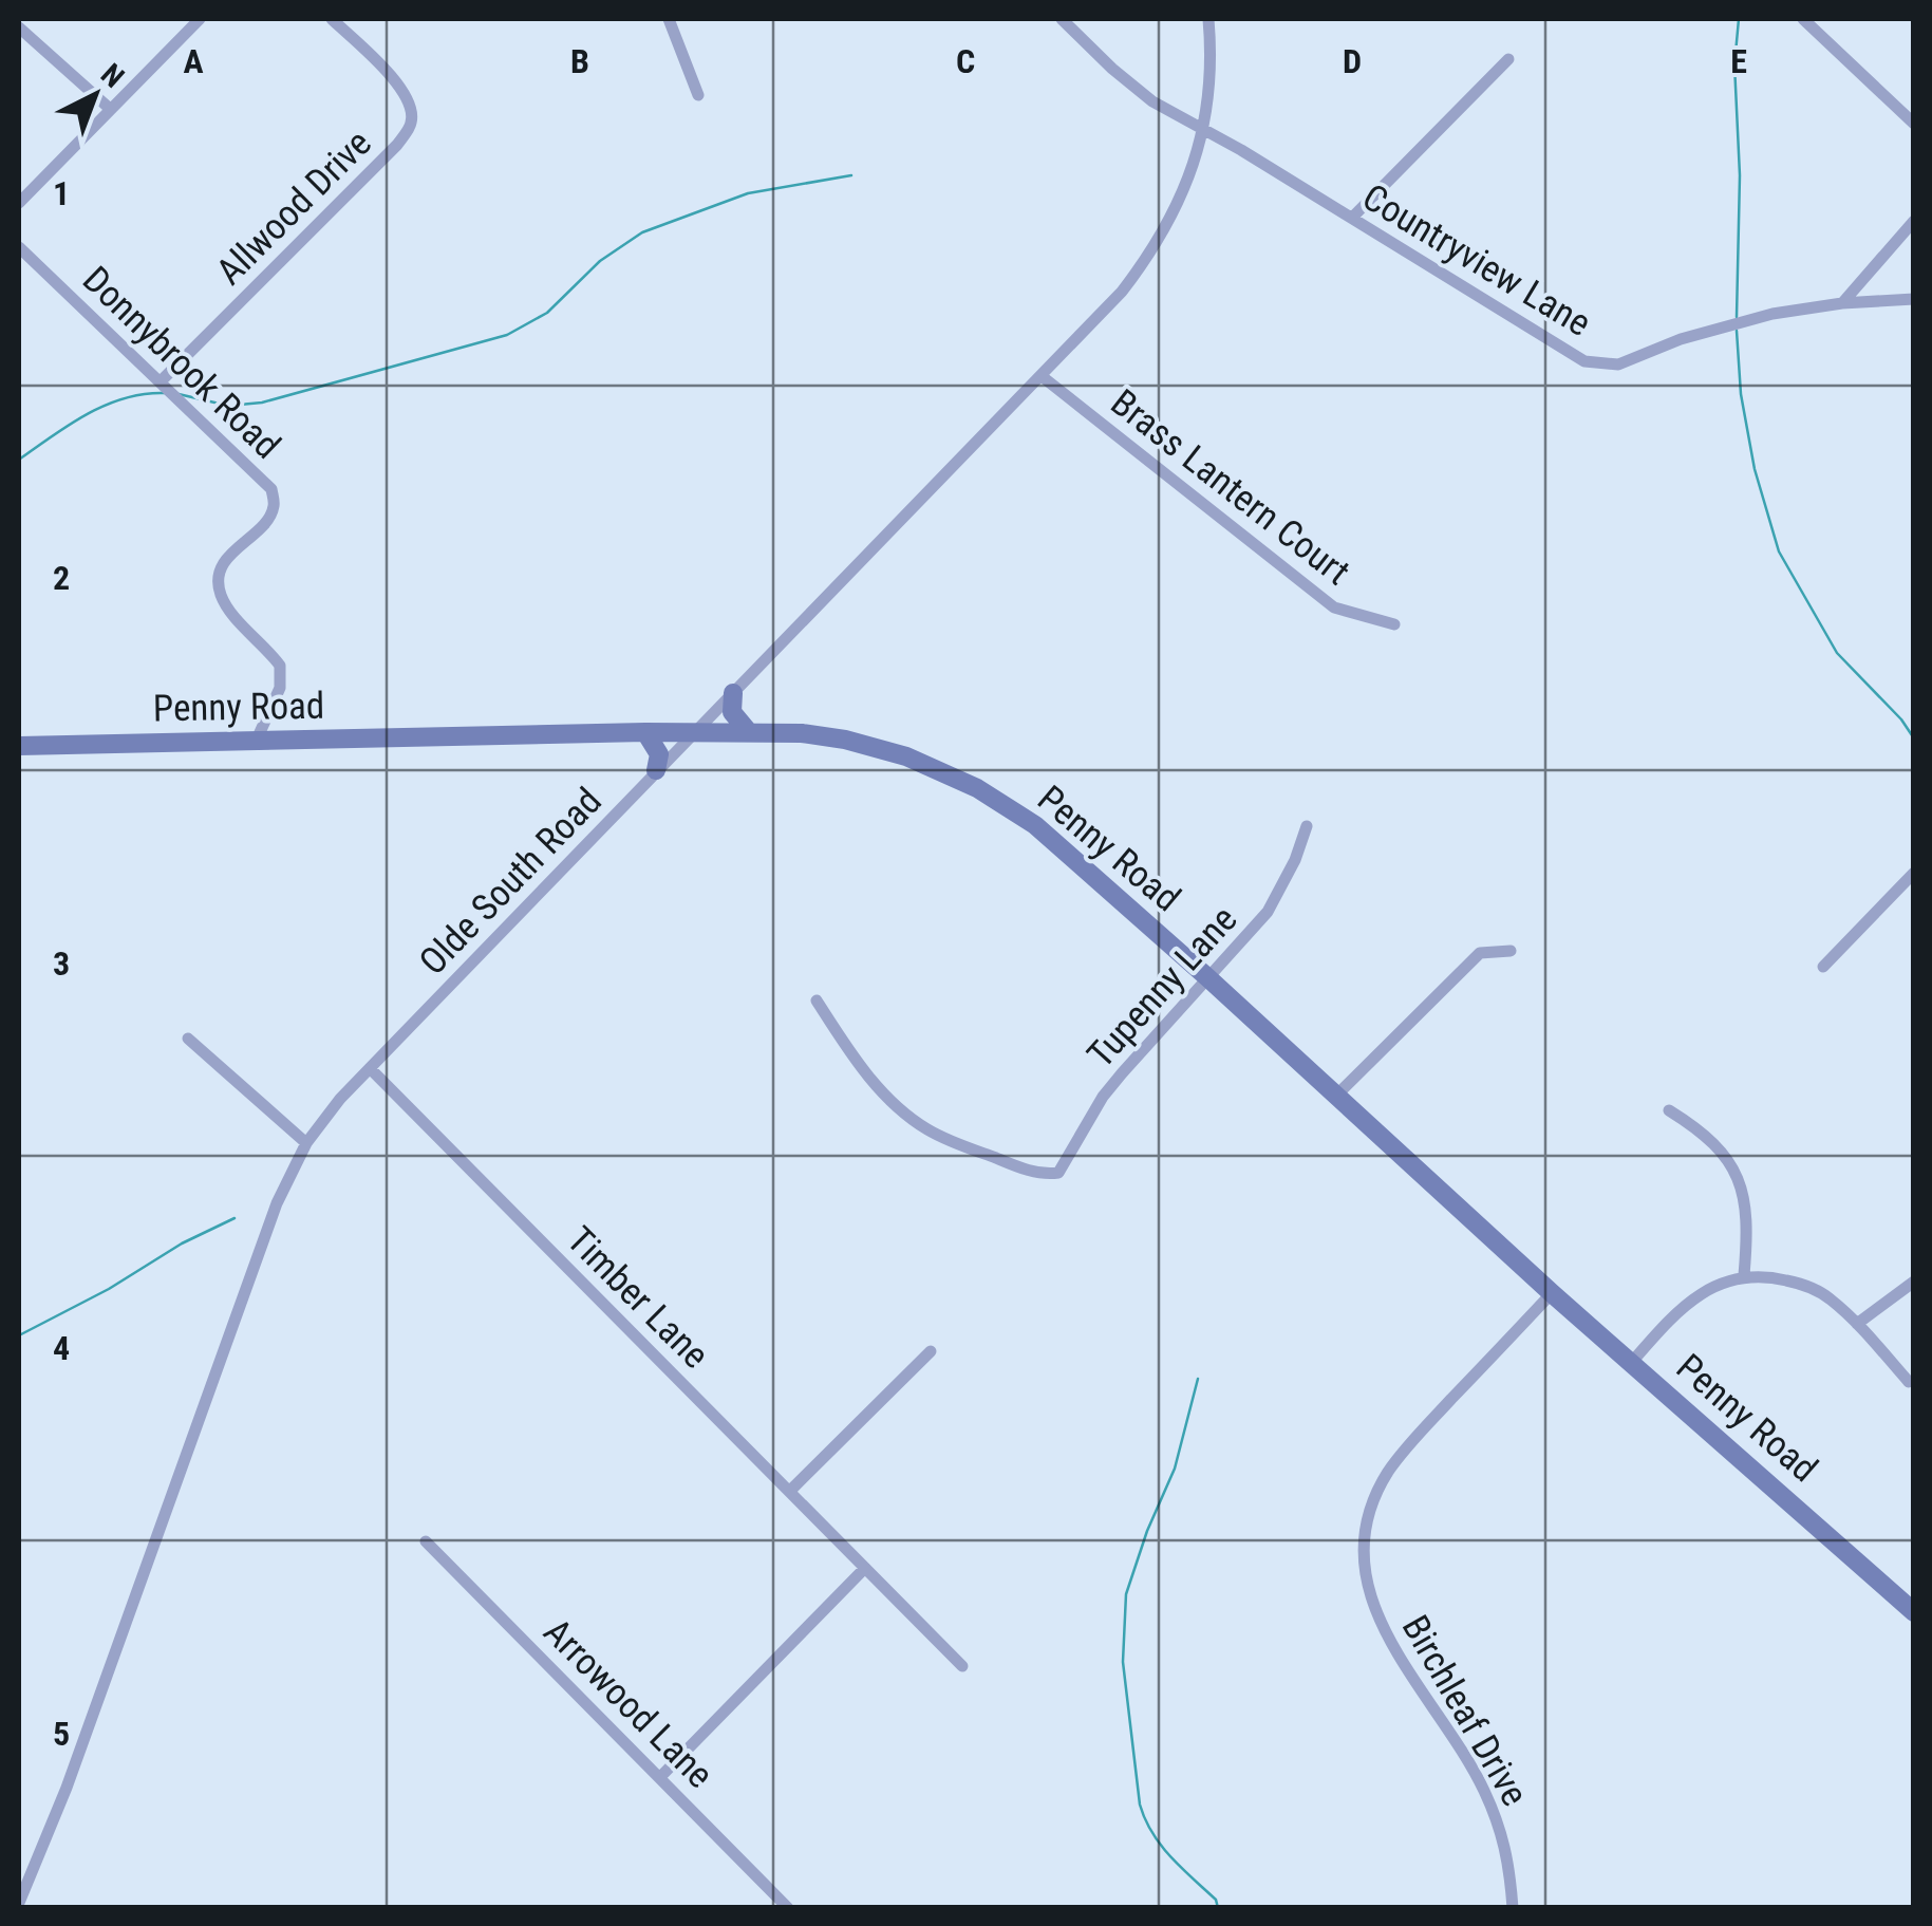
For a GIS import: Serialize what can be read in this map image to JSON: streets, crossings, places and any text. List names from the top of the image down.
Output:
{
  "streets": {
    "street": [
      "Allwood Drive",
      "Countryview Lane",
      "Donnybrook Road",
      "Brass Lantern Court",
      "Penny Road",
      "Olde South Road",
      "Tupenny Lane",
      "Timber Lane",
      "Arrowood Lane",
      "Birchleaf Drive"
    ]
  },
  "crossings": [
    ["Allwood Drive", "Donnybrook Road"],
    ["Countryview Lane", "Olde South Road"],
    ["Donnybrook Road", "Penny Road"],
    ["Brass Lantern Court", "Olde South Road"],
    ["Penny Road", "Olde South Road"],
    ["Penny Road", "Tupenny Lane"],
    ["Penny Road", "Birchleaf Drive"],
    ["Olde South Road", "Timber Lane"]
  ],
  "north": "top right",
  "grid": {
    "columns": [
      "A",
      "B",
      "C",
      "D",
      "E"
    ],
    "rows": [
      "1",
      "2",
      "3",
      "4",
      "5"
    ]
  }
}
